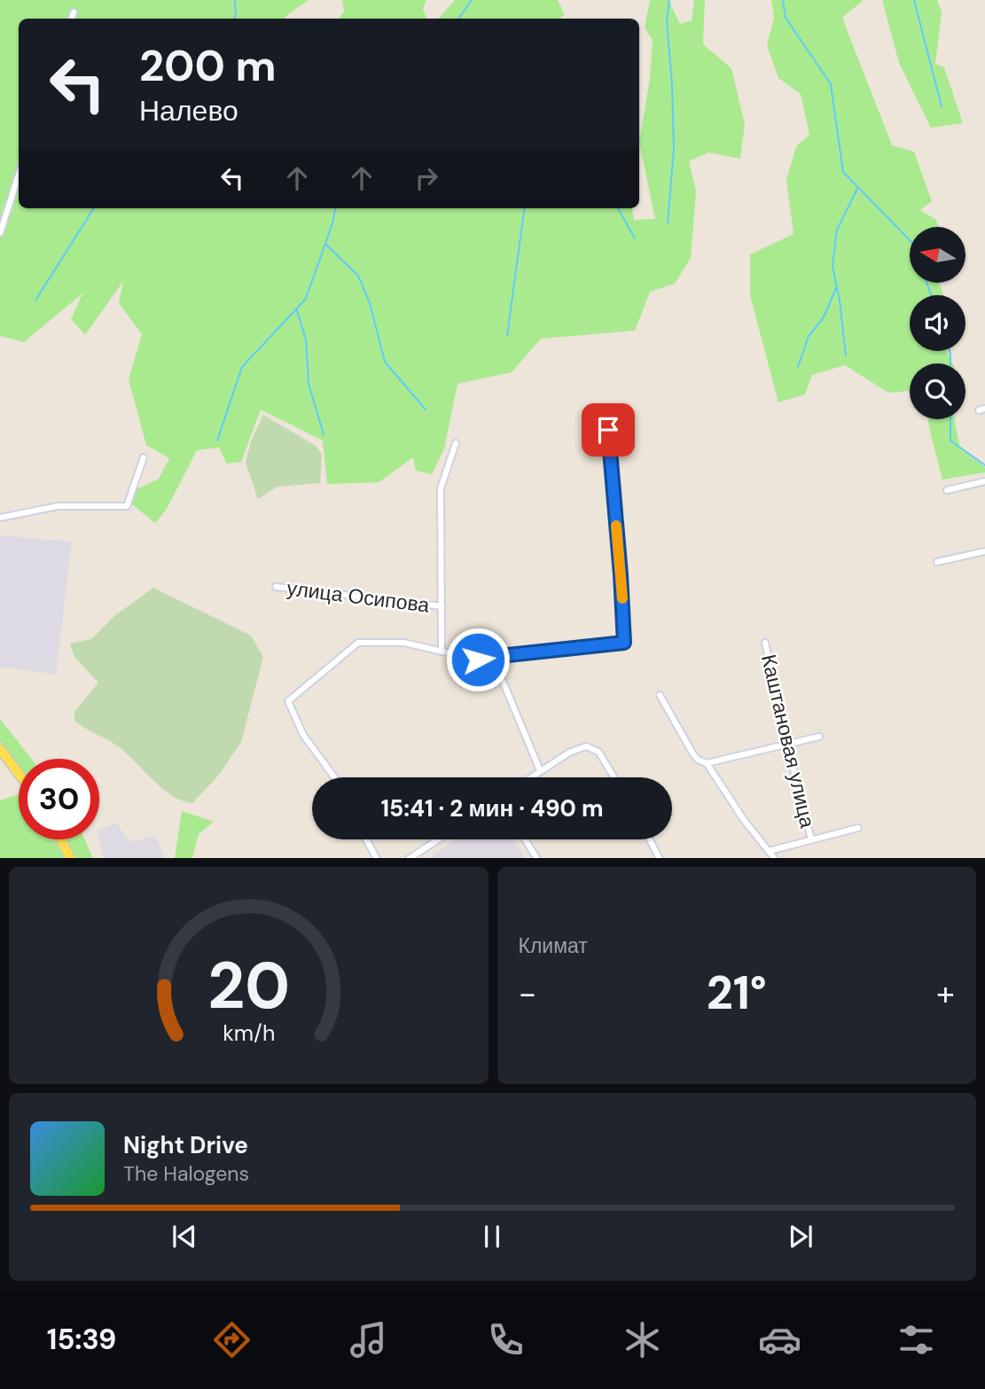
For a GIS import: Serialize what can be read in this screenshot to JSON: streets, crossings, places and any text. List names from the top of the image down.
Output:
{
  "streets": {
    "street": ["улица Осипова", "Каштановая улица"]
  },
  "north": "left",
  "page": {
    "turn": ["200 m", "Налево"],
    "limit": "30",
    "trip": "15:41 · 2 мин · 490 m",
    "tile": "Климат",
    "heat": ["−", "21°", "+"],
    "song": ["Night Drive", "The Halogens"],
    "tabs": "15:39",
    "gauge": ["20", "km/h"]
  }
}
